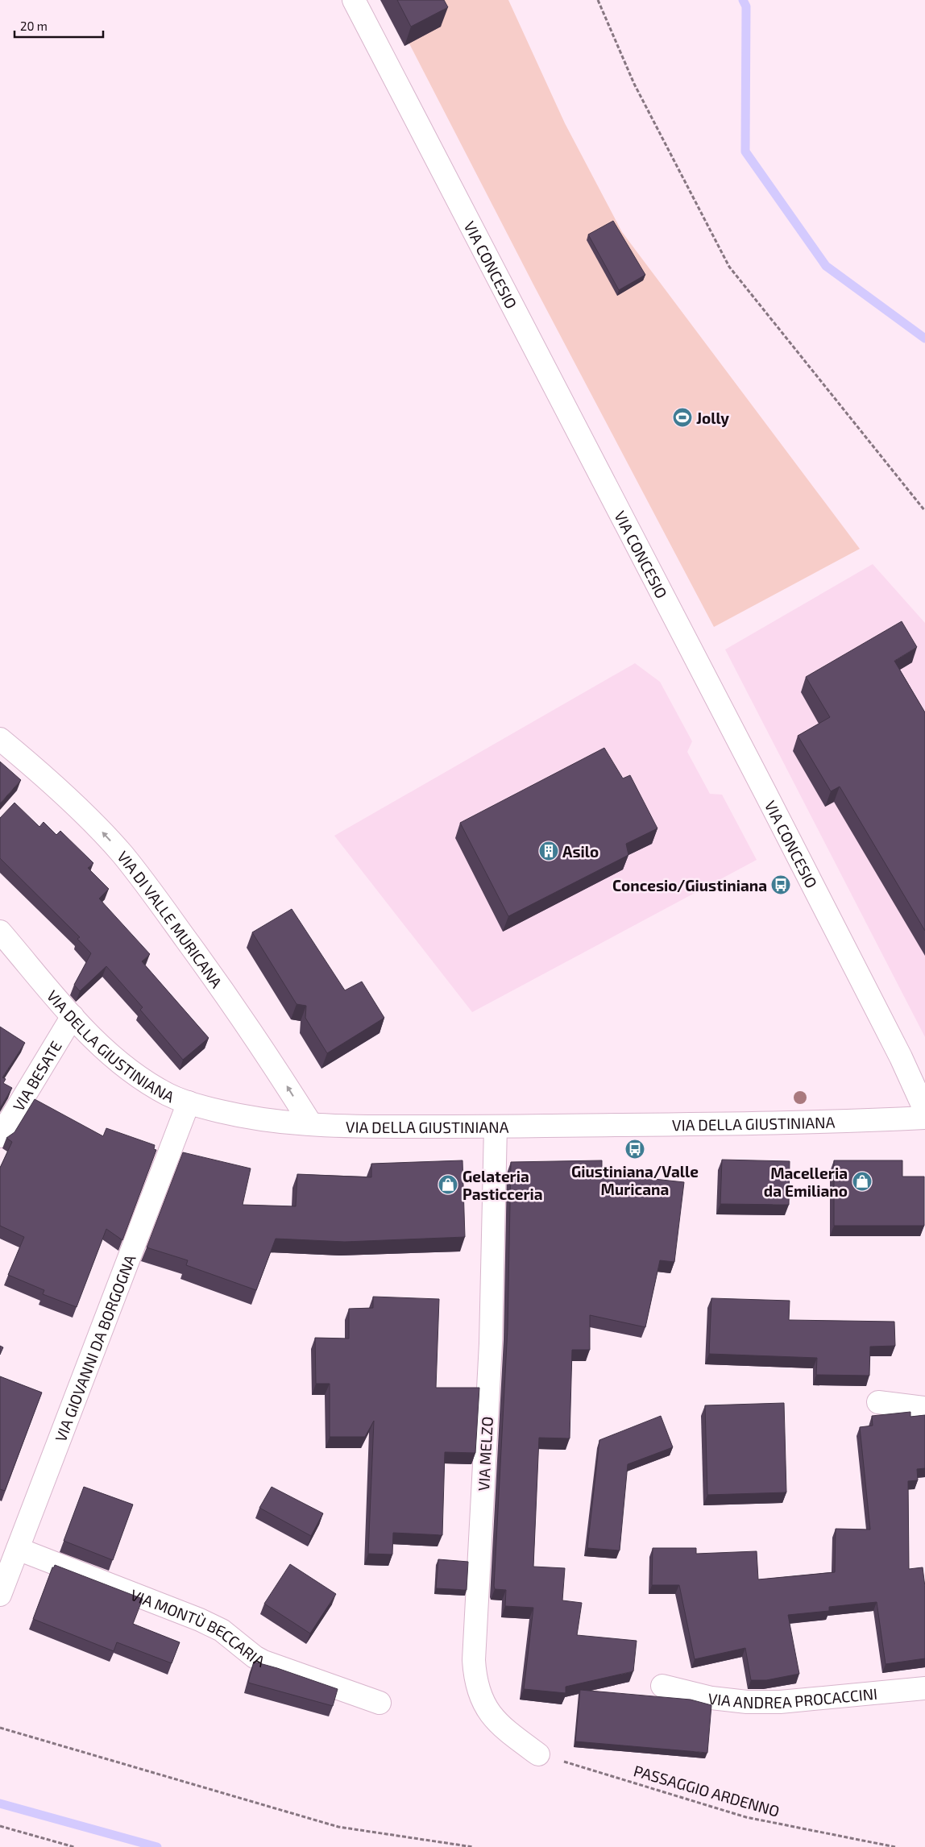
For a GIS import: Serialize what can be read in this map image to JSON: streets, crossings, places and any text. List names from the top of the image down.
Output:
{
  "streets": {
    "street": [
      "VIA CONCESIO",
      "VIA DI VALLE MURICANA",
      "VIA DELLA GIUSTINIANA",
      "VIA BESATE",
      "VIA GIOVANNI DA BORGOGNA",
      "VIA MELZO",
      "VIA MONTÙ BECCARIA",
      "VIA ANDREA PROCACCINI"
    ],
    "path": ["PASSAGGIO ARDENNO"]
  },
  "crossings": [
    ["VIA DI VALLE MURICANA", "VIA DELLA GIUSTINIANA"],
    ["VIA DELLA GIUSTINIANA", "VIA BESATE"],
    ["VIA DELLA GIUSTINIANA", "VIA GIOVANNI DA BORGOGNA"],
    ["VIA DELLA GIUSTINIANA", "VIA MELZO"],
    ["VIA GIOVANNI DA BORGOGNA", "VIA MONTÙ BECCARIA"],
    ["VIA MELZO", "PASSAGGIO ARDENNO"]
  ],
  "one_way": ["VIA DI VALLE MURICANA"],
  "places": {
    "sports": ["Jolly"],
    "building": ["Asilo"],
    "bus stop": ["Concesio/Giustiniana", "Giustiniana/Valle Muricana"],
    "shop": ["Macelleria da Emiliano", "Gelateria Pasticceria"]
  },
  "scale_bar": "20 m"
}
